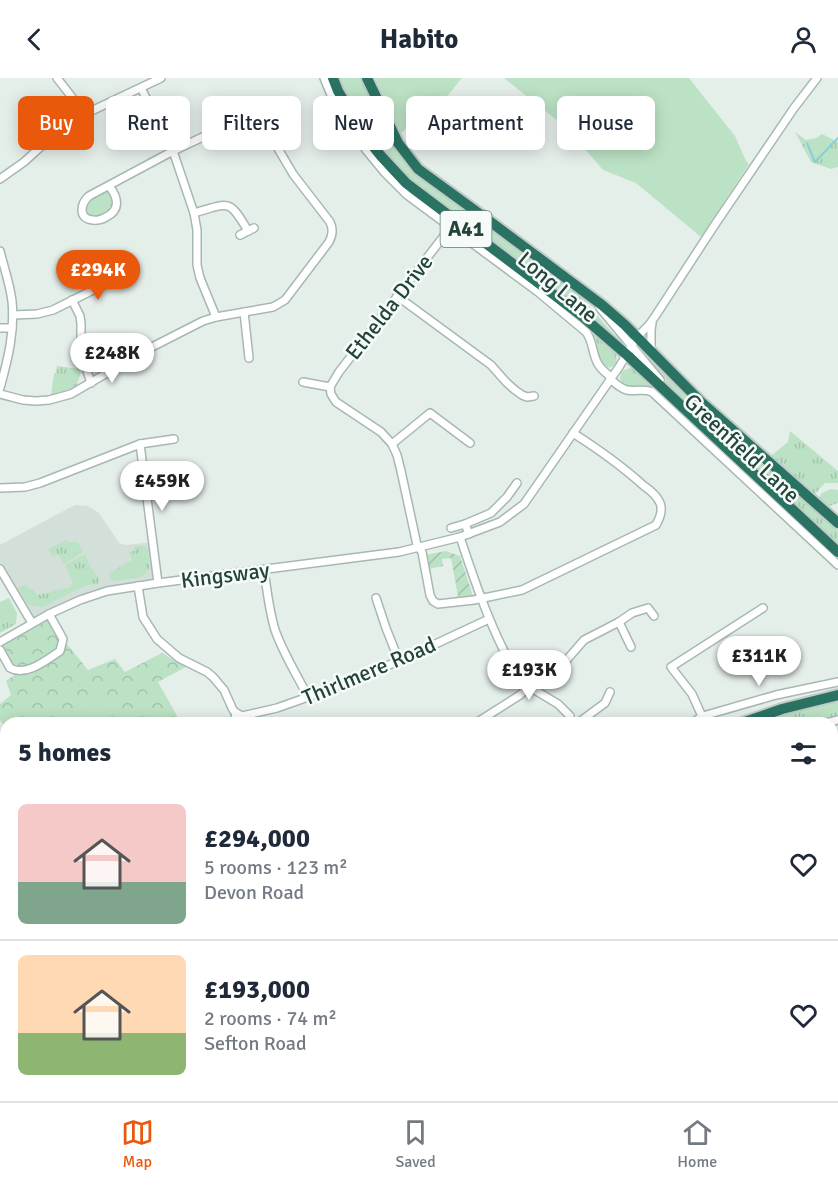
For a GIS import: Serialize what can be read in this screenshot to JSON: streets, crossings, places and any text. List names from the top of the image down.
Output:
{
  "streets": {
    "highway": ["A41", "Long Lane", "Greenfield Lane"],
    "street": ["Ethelda Drive", "Kingsway", "Thirlmere Road"]
  },
  "crossings": [
    ["Long Lane", "Ethelda Drive"],
    ["Long Lane", "Greenfield Lane"],
    ["Long Lane", "Kingsway"],
    ["Greenfield Lane", "Kingsway"]
  ],
  "page": {
    "header": "Habito",
    "chip": [
      "Buy",
      "Rent",
      "Filters",
      "New",
      "Apartment",
      "House"
    ],
    "price": [
      "£294K",
      "£248K",
      "£459K",
      "£311K",
      "£193K"
    ],
    "heading": "5 homes",
    "list": [
      {
        "name": "£294,000",
        "note": "5 rooms · 123 m² · Devon Road"
      },
      {
        "name": "£193,000",
        "note": "2 rooms · 74 m² · Sefton Road"
      }
    ],
    "tabs": ["Map", "Saved", "Home"]
  }
}
